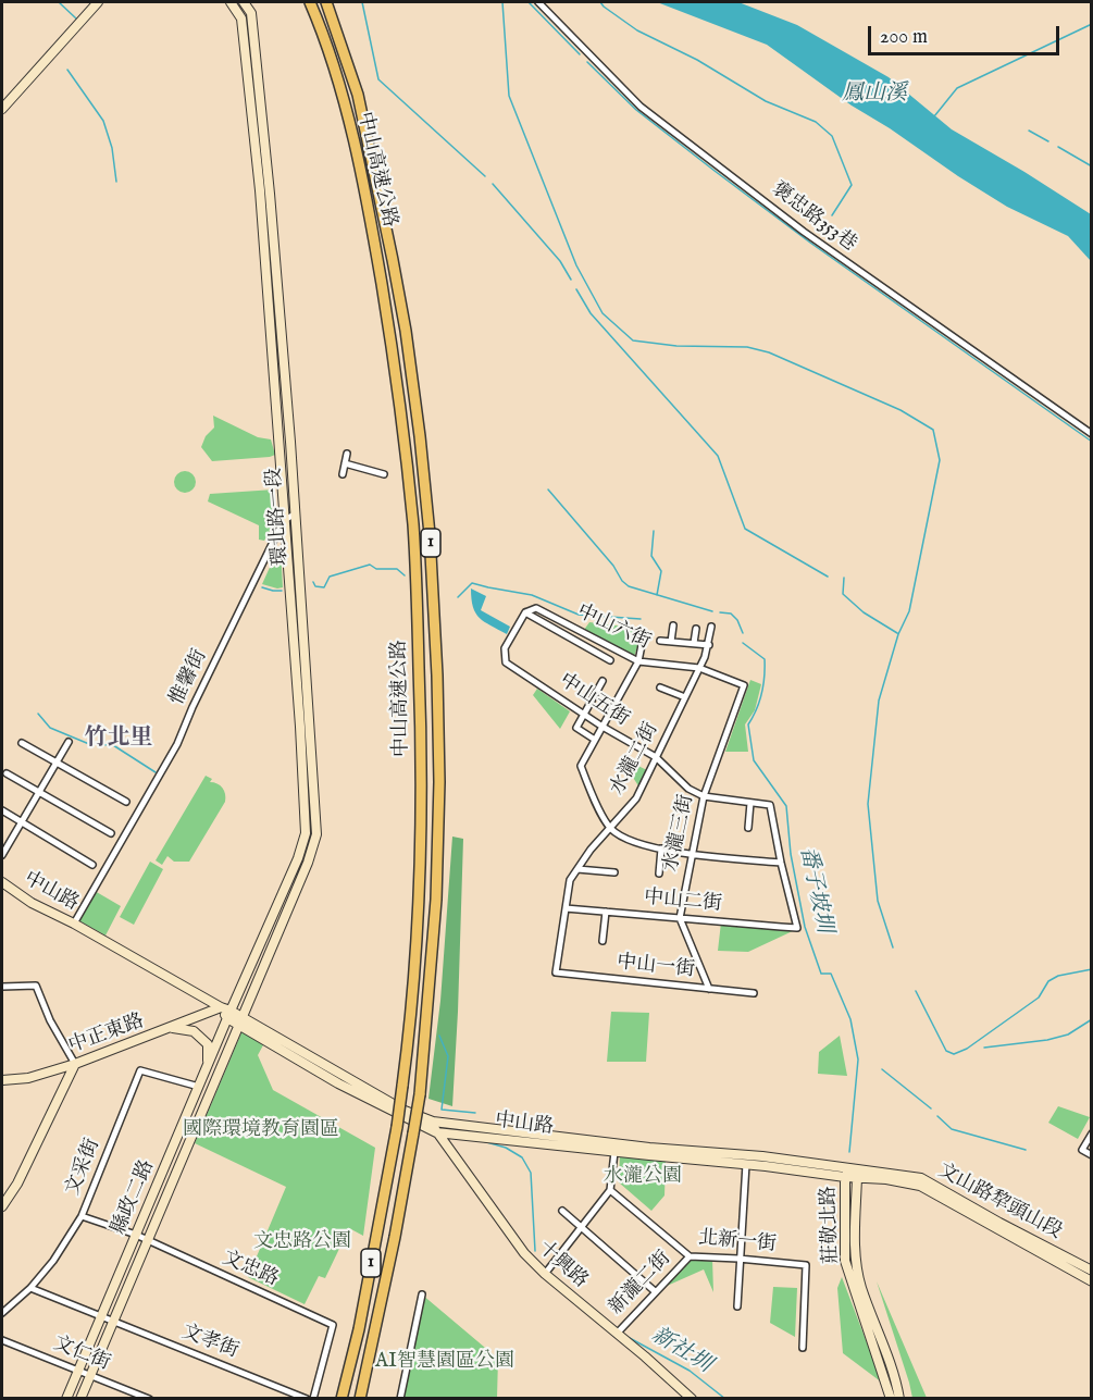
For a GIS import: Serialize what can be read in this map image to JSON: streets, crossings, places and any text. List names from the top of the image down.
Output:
{
  "streets": {
    "highway": ["中山高速公路", "1"],
    "street": [
      "褒忠路353巷",
      "環北路一段",
      "中山六街",
      "惟馨街",
      "中山五街",
      "水瀧二街",
      "水瀧三街",
      "中山路",
      "中山二街",
      "中山一街",
      "中正東路",
      "文采街",
      "縣政二路",
      "文山路犂頭山段",
      "莊敬北路",
      "北新一街",
      "十興路",
      "文忠路",
      "新瀧二街",
      "文孝街",
      "文仁街"
    ]
  },
  "crossings": [
    ["環北路一段", "惟馨街"],
    ["環北路一段", "中山路"],
    ["環北路一段", "縣政二路"],
    ["中山六街", "中山五街"],
    ["中山六街", "水瀧二街"],
    ["中山六街", "水瀧三街"],
    ["惟馨街", "中山路"],
    ["中山五街", "水瀧二街"],
    ["中山五街", "水瀧三街"],
    ["中山五街", "中山二街"],
    ["水瀧二街", "中山二街"],
    ["水瀧二街", "中山一街"],
    ["水瀧三街", "中山二街"],
    ["中山路", "中正東路"],
    ["中山路", "縣政二路"],
    ["中山路", "文山路犂頭山段"],
    ["中山路", "莊敬北路"],
    ["中山路", "十興路"],
    ["文采街", "縣政二路"],
    ["文采街", "文忠路"],
    ["文采街", "文孝街"],
    ["縣政二路", "文忠路"],
    ["縣政二路", "文孝街"],
    ["縣政二路", "文仁街"],
    ["文山路犂頭山段", "莊敬北路"],
    ["北新一街", "新瀧二街"],
    ["十興路", "新瀧二街"]
  ],
  "districts": ["竹北里"],
  "water": ["鳳山溪", "番子坡圳", "新社圳"],
  "parks": [
    "國際環境教育園區",
    "水瀧公園",
    "文忠路公園",
    "AI智慧園區公園"
  ],
  "scale_bar": "200 m"
}
